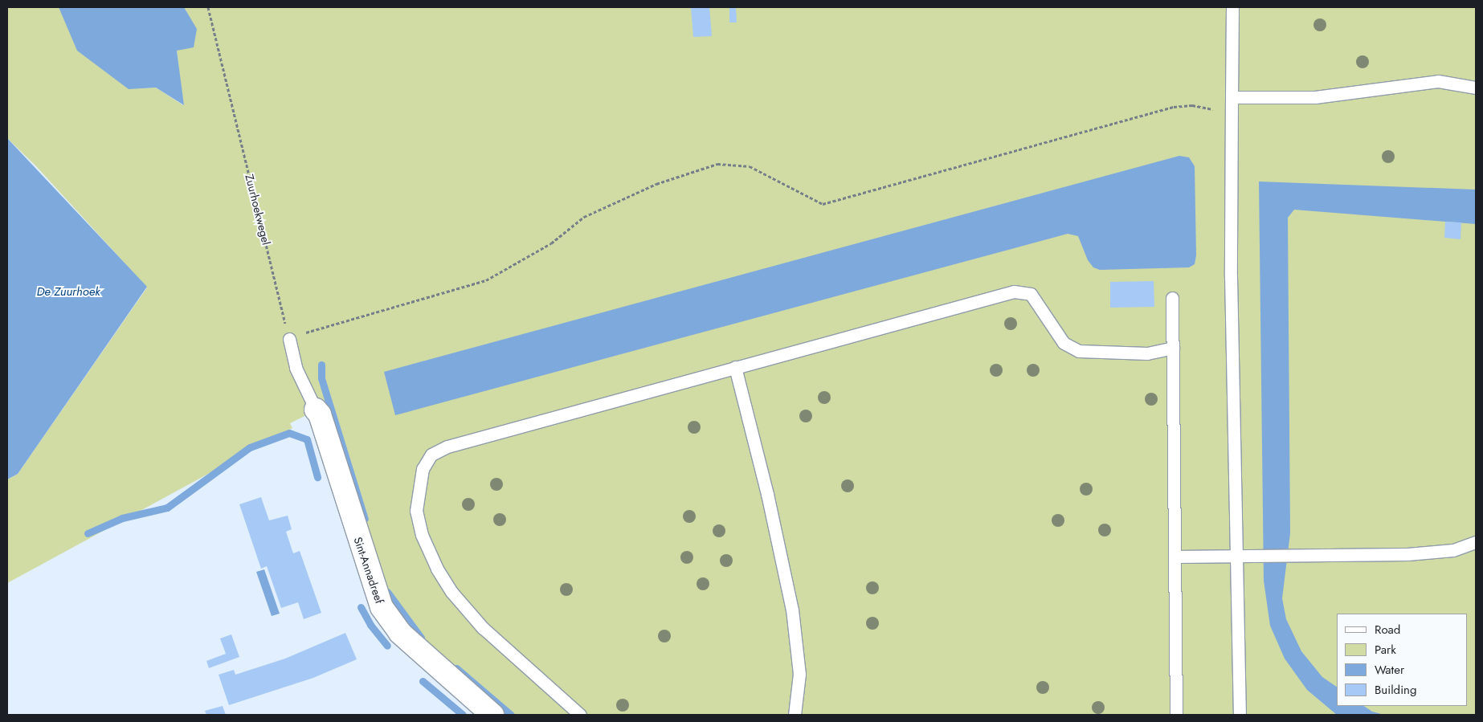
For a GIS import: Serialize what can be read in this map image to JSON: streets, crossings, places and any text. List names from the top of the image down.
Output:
{
  "streets": {
    "street": ["Sint-Annadreef"],
    "path": ["Zuurhoekwegel"]
  },
  "water": ["De Zuurhoek"],
  "legend": [
    "Road",
    "Park",
    "Water",
    "Building"
  ]
}
